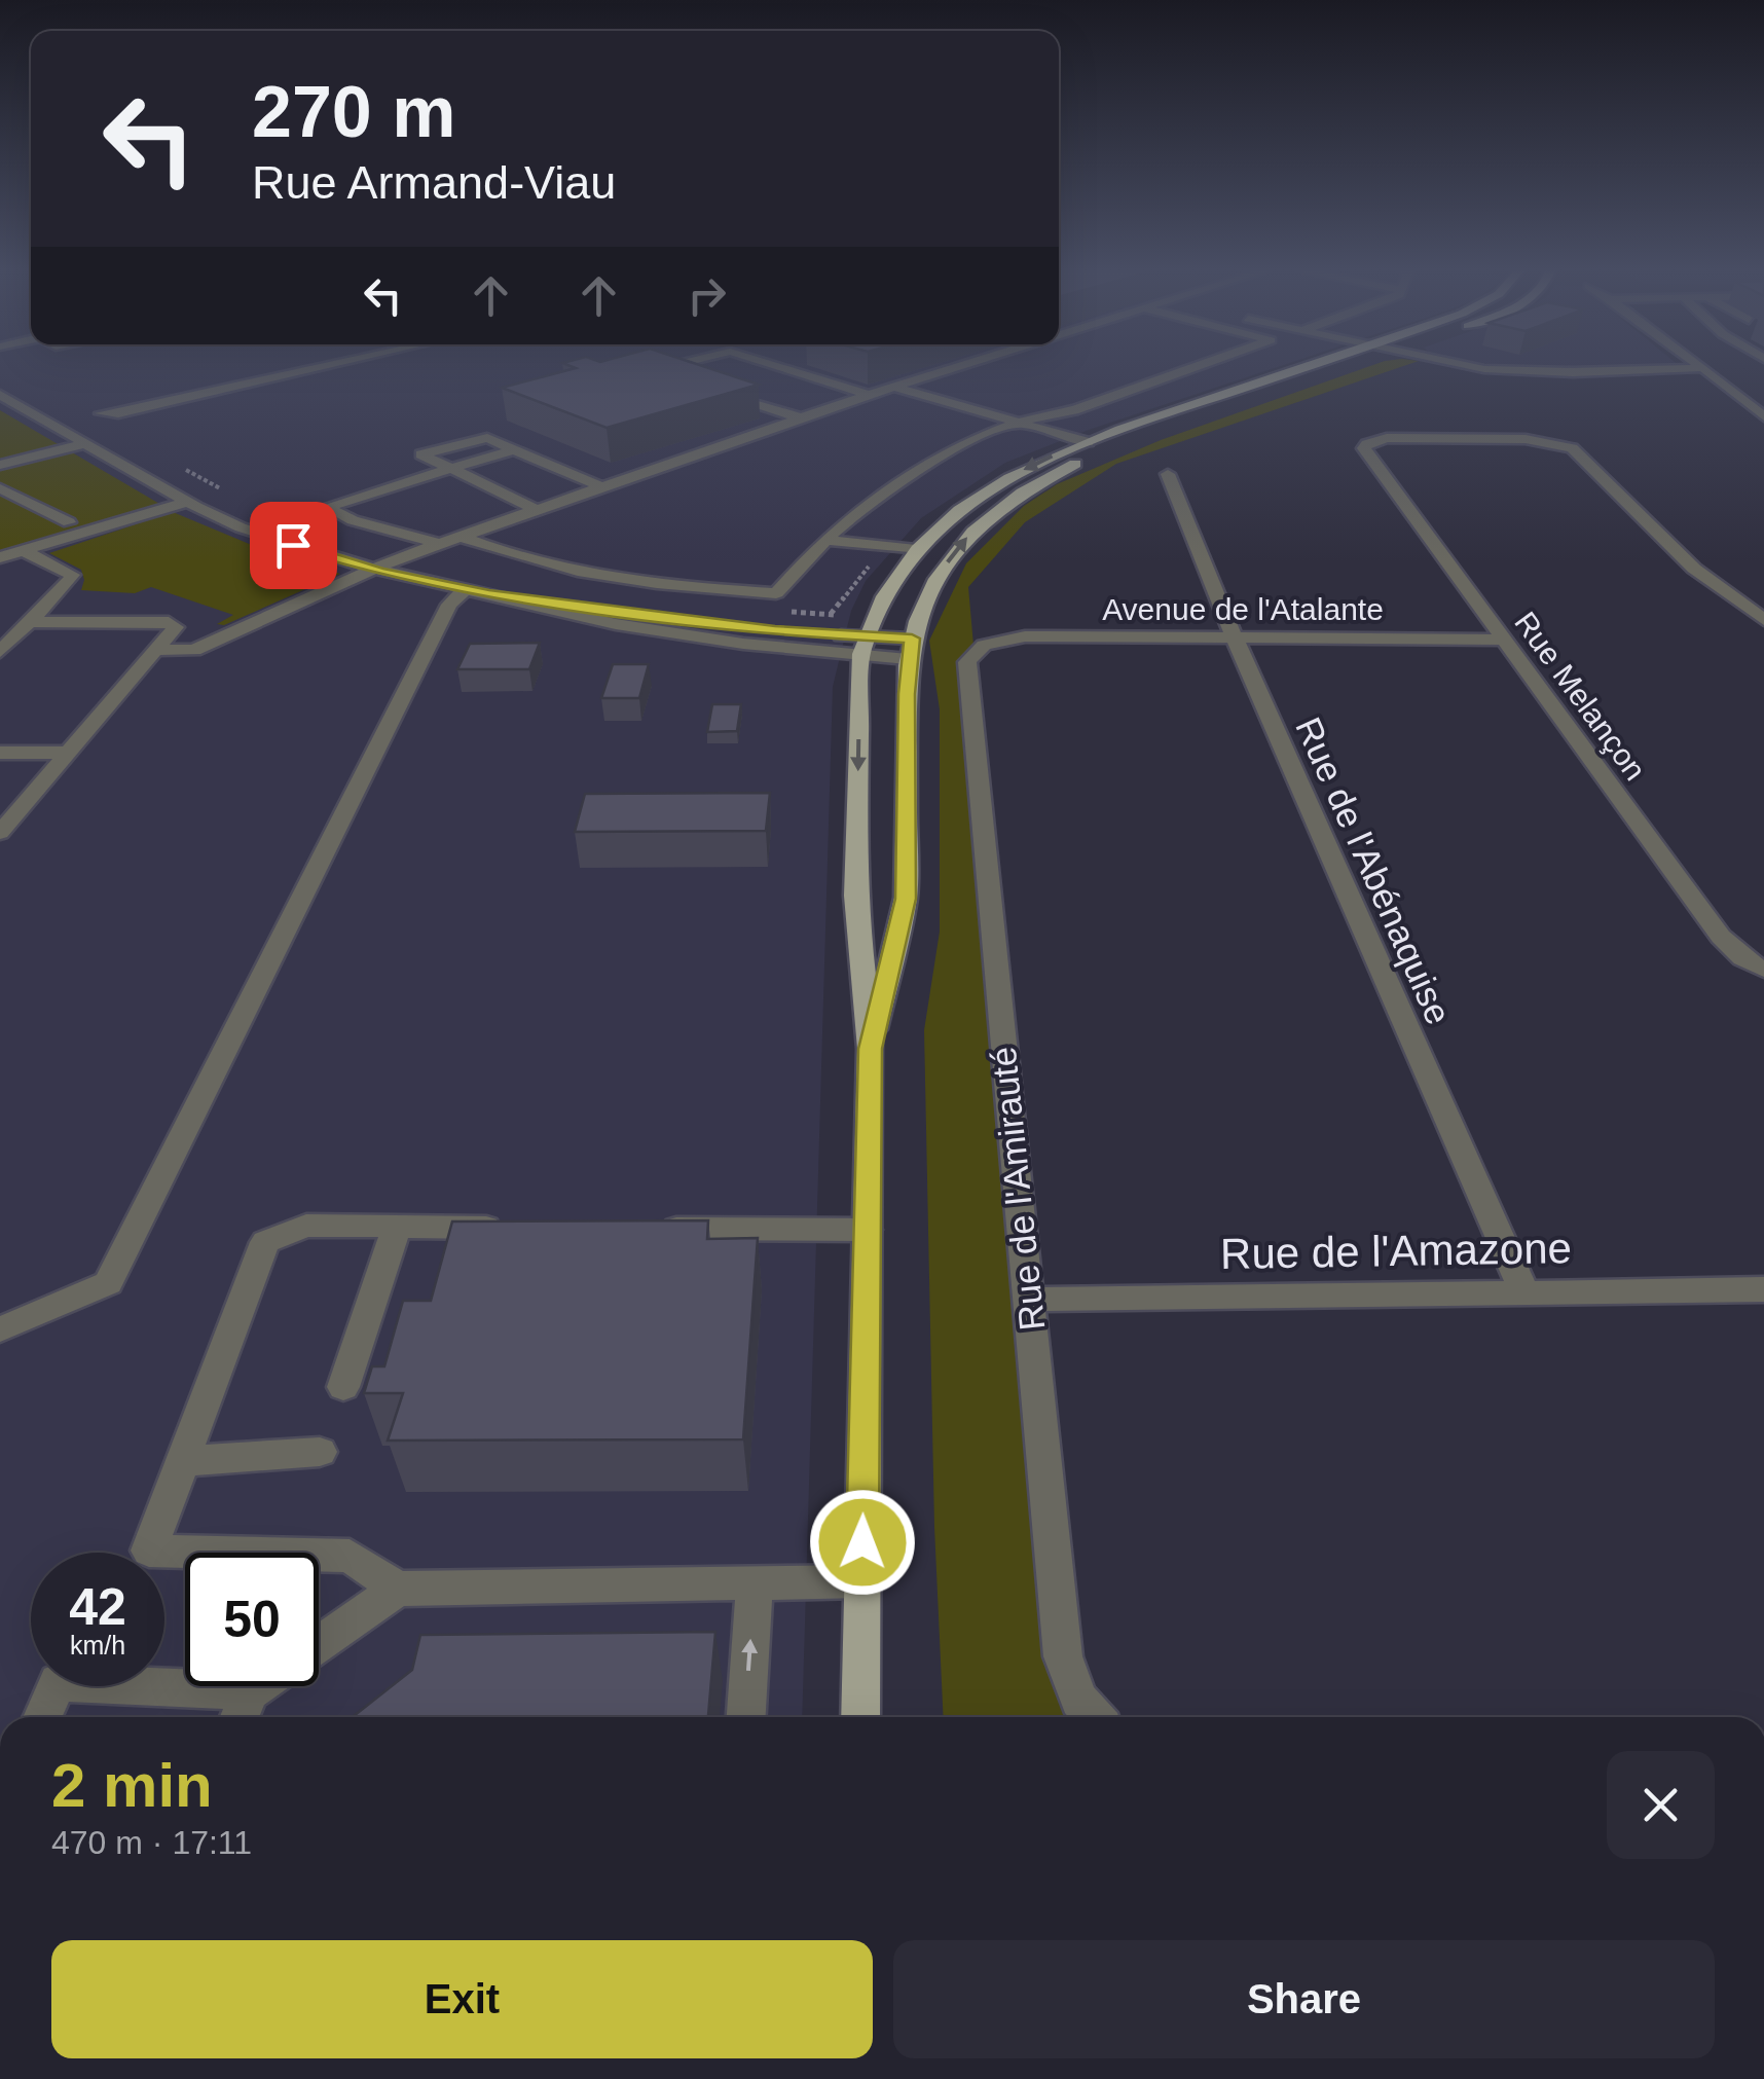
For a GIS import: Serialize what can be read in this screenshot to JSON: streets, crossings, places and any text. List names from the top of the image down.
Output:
{
  "streets": {
    "street": [
      "Avenue de l'Atalante",
      "Rue Melançon",
      "Rue de l'Abénaquise",
      "Rue de l'Amirauté",
      "Rue de l'Amazone"
    ]
  },
  "crossings": [
    ["Avenue de l'Atalante", "Rue Melançon"],
    ["Avenue de l'Atalante", "Rue de l'Abénaquise"],
    ["Avenue de l'Atalante", "Rue de l'Amirauté"],
    ["Rue de l'Abénaquise", "Rue de l'Amazone"],
    ["Rue de l'Amirauté", "Rue de l'Amazone"]
  ],
  "page": {
    "turn": ["270 m", "Rue Armand-Viau"],
    "speed": "42 km/h",
    "limit": "50",
    "heading": ["2 min", "470 m · 17:11"],
    "buttons": ["Exit", "Share"]
  }
}
